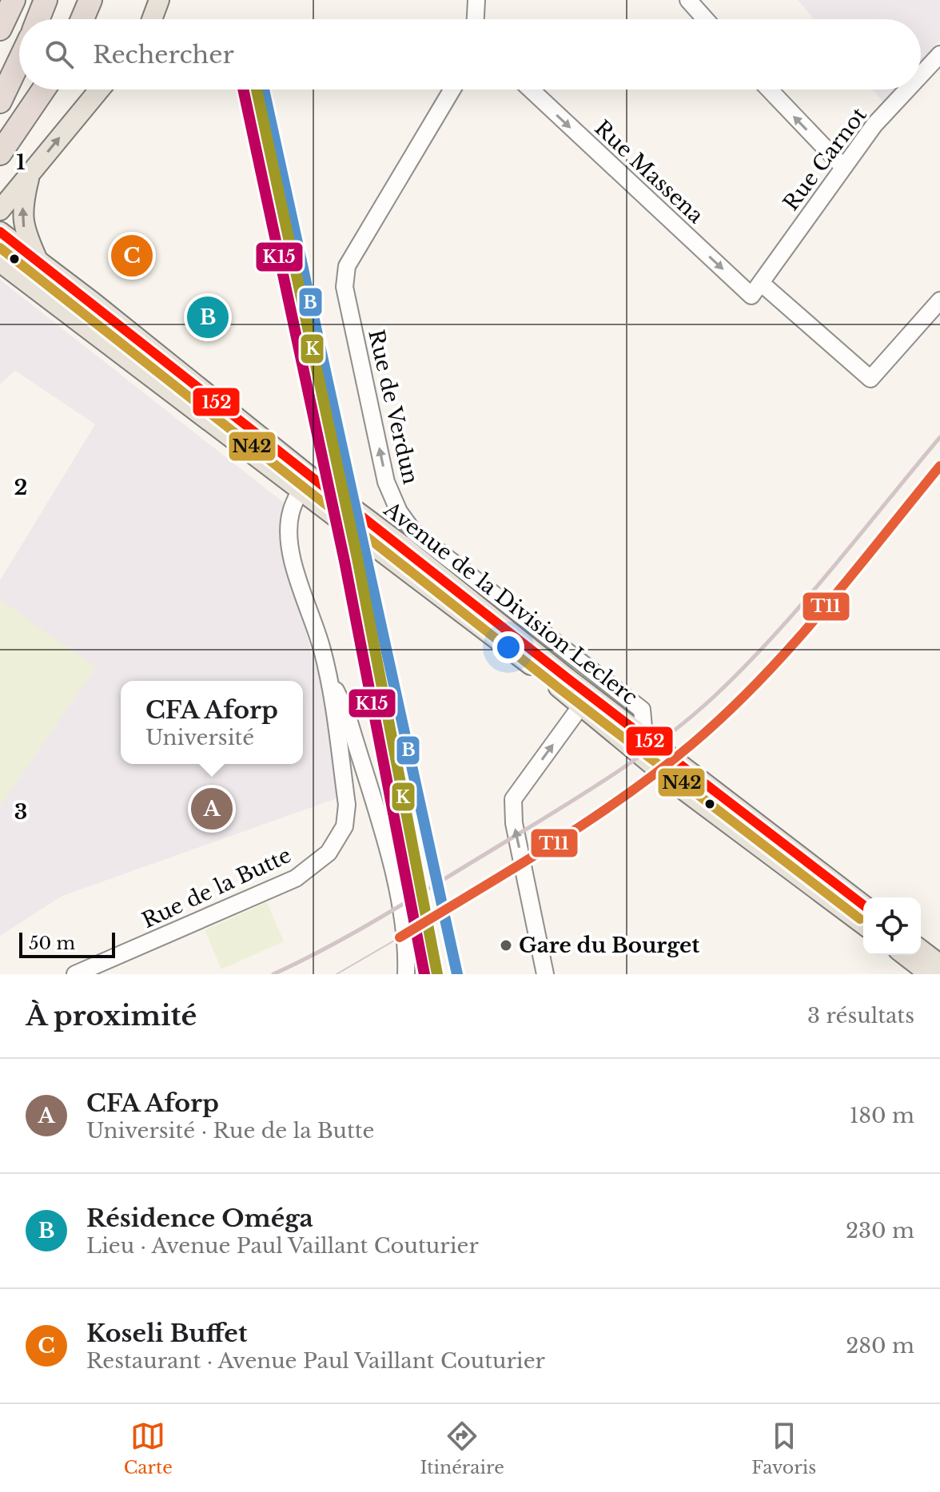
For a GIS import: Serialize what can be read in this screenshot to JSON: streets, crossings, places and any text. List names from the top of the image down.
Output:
{
  "streets": {
    "main road": ["Avenue de la Division Leclerc"],
    "street": [
      "Rue Carnot",
      "Rue Massena",
      "Rue de Verdun",
      "Rue de la Butte"
    ]
  },
  "crossings": [
    ["Rue Carnot", "Rue Massena"],
    ["Rue de Verdun", "Avenue de la Division Leclerc"],
    ["Avenue de la Division Leclerc", "Rue de la Butte"]
  ],
  "one_way": ["Rue Massena", "Rue de Verdun"],
  "places": ["Gare du Bourget"],
  "lines": [
    "transit line B",
    "transit line K",
    "transit line K15",
    "transit line 152",
    "transit line N42",
    "transit line T11"
  ],
  "scale_bar": "50 m",
  "page": {
    "search": "Rechercher",
    "pins": ["C", "B", "A"],
    "popup": ["CFA Aforp", "Université"],
    "scale": "50 m",
    "heading": ["À proximité", "3 résultats"],
    "list": [
      {
        "mark": "A",
        "name": "CFA Aforp",
        "note": "Université · Rue de la Butte",
        "value": "180 m"
      },
      {
        "mark": "B",
        "name": "Résidence Oméga",
        "note": "Lieu · Avenue Paul Vaillant Couturier",
        "value": "230 m"
      },
      {
        "mark": "C",
        "name": "Koseli Buffet",
        "note": "Restaurant · Avenue Paul Vaillant Couturier",
        "value": "280 m"
      }
    ],
    "nav": ["Carte", "Itinéraire", "Favoris"]
  },
  "grid": {
    "rows": ["1", "2", "3"]
  }
}
